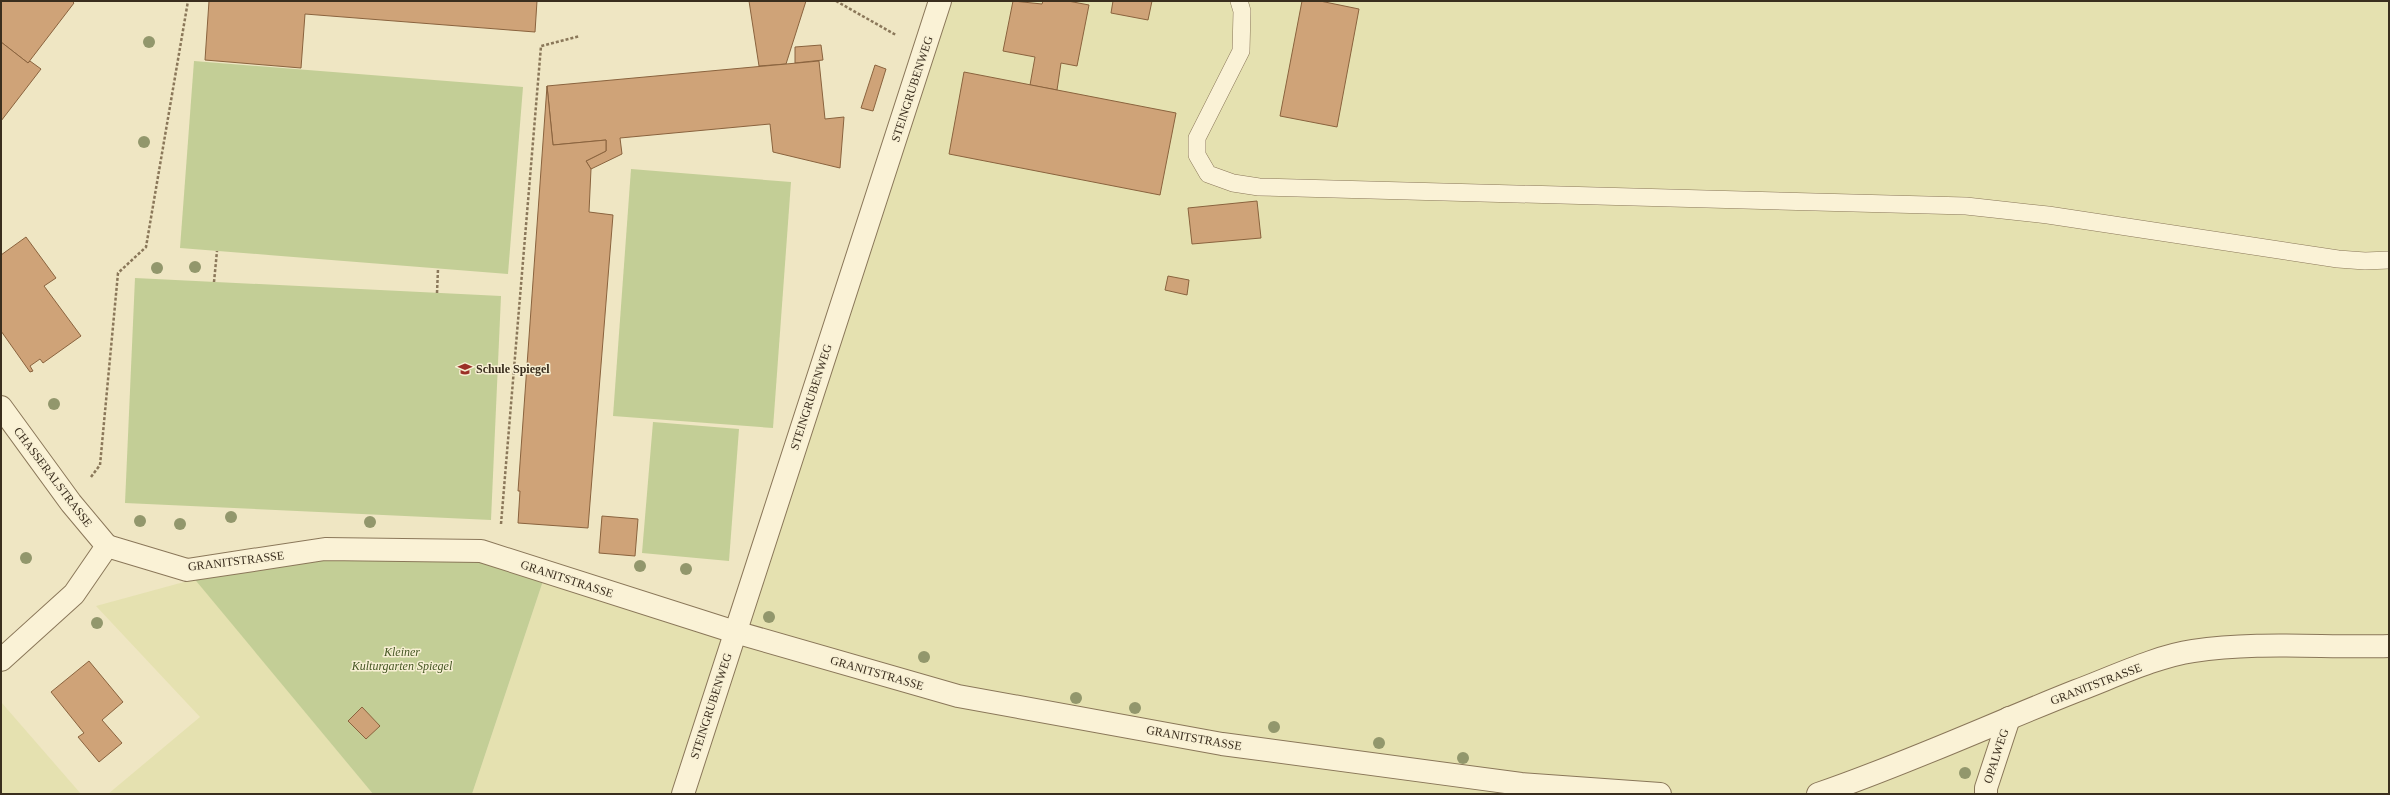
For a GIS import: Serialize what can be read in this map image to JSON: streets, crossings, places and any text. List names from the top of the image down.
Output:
{
  "streets": {
    "street": [
      "STEINGRUBENWEG",
      "CHASSERALSTRASSE",
      "GRANITSTRASSE",
      "OPALWEG"
    ]
  },
  "crossings": [
    ["STEINGRUBENWEG", "GRANITSTRASSE"],
    ["CHASSERALSTRASSE", "GRANITSTRASSE"],
    ["GRANITSTRASSE", "OPALWEG"]
  ],
  "parks": ["Kleiner Kulturgarten Spiegel"],
  "places": {
    "school or university": ["Schule Spiegel"]
  }
}
